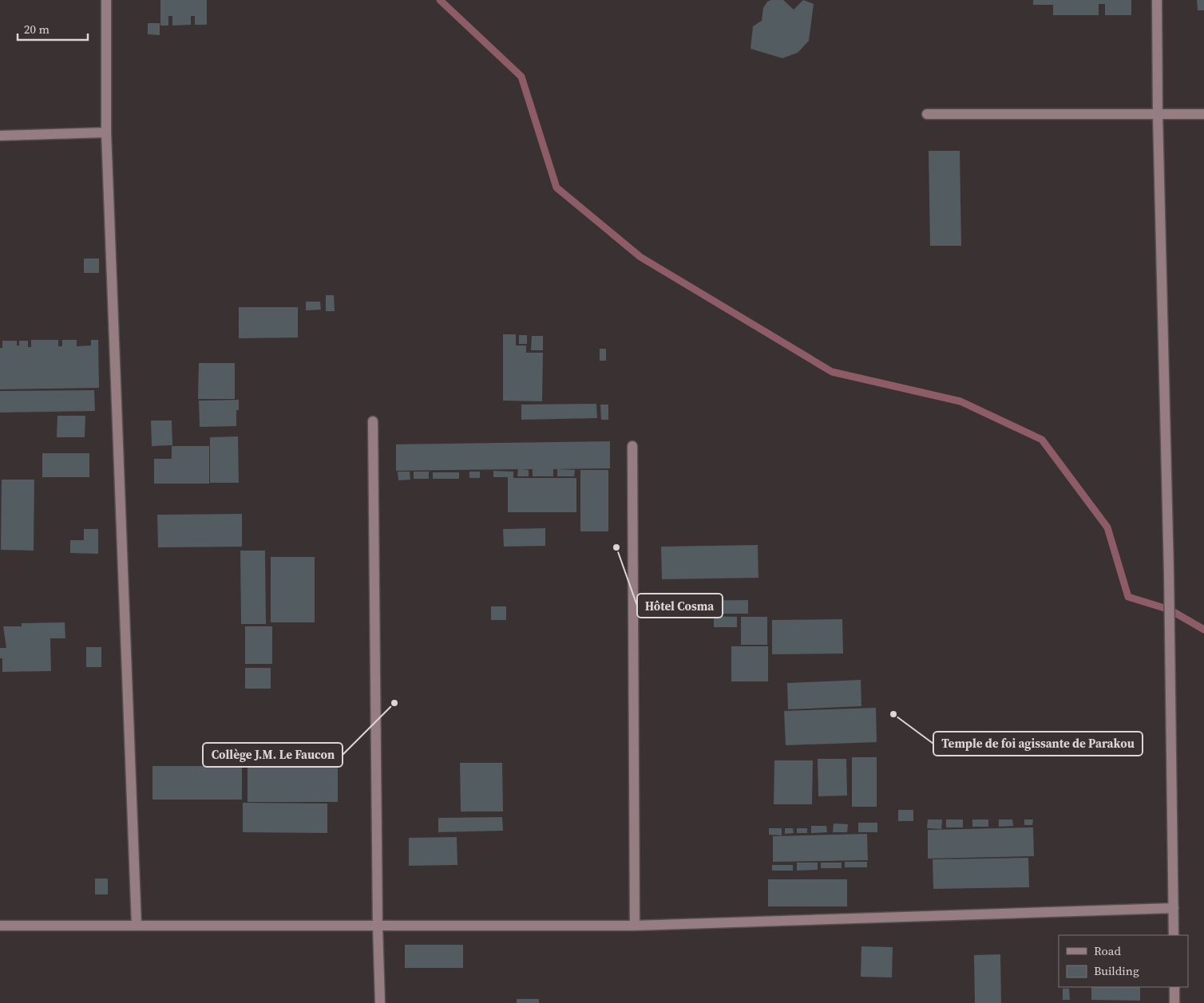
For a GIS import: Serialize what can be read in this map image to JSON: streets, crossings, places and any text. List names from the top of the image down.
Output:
{
  "places": ["Hôtel Cosma", "Collège J.M. Le Faucon", "Temple de foi agissante de Parakou"],
  "legend": ["Road", "Building"],
  "scale_bar": "20 m"
}
